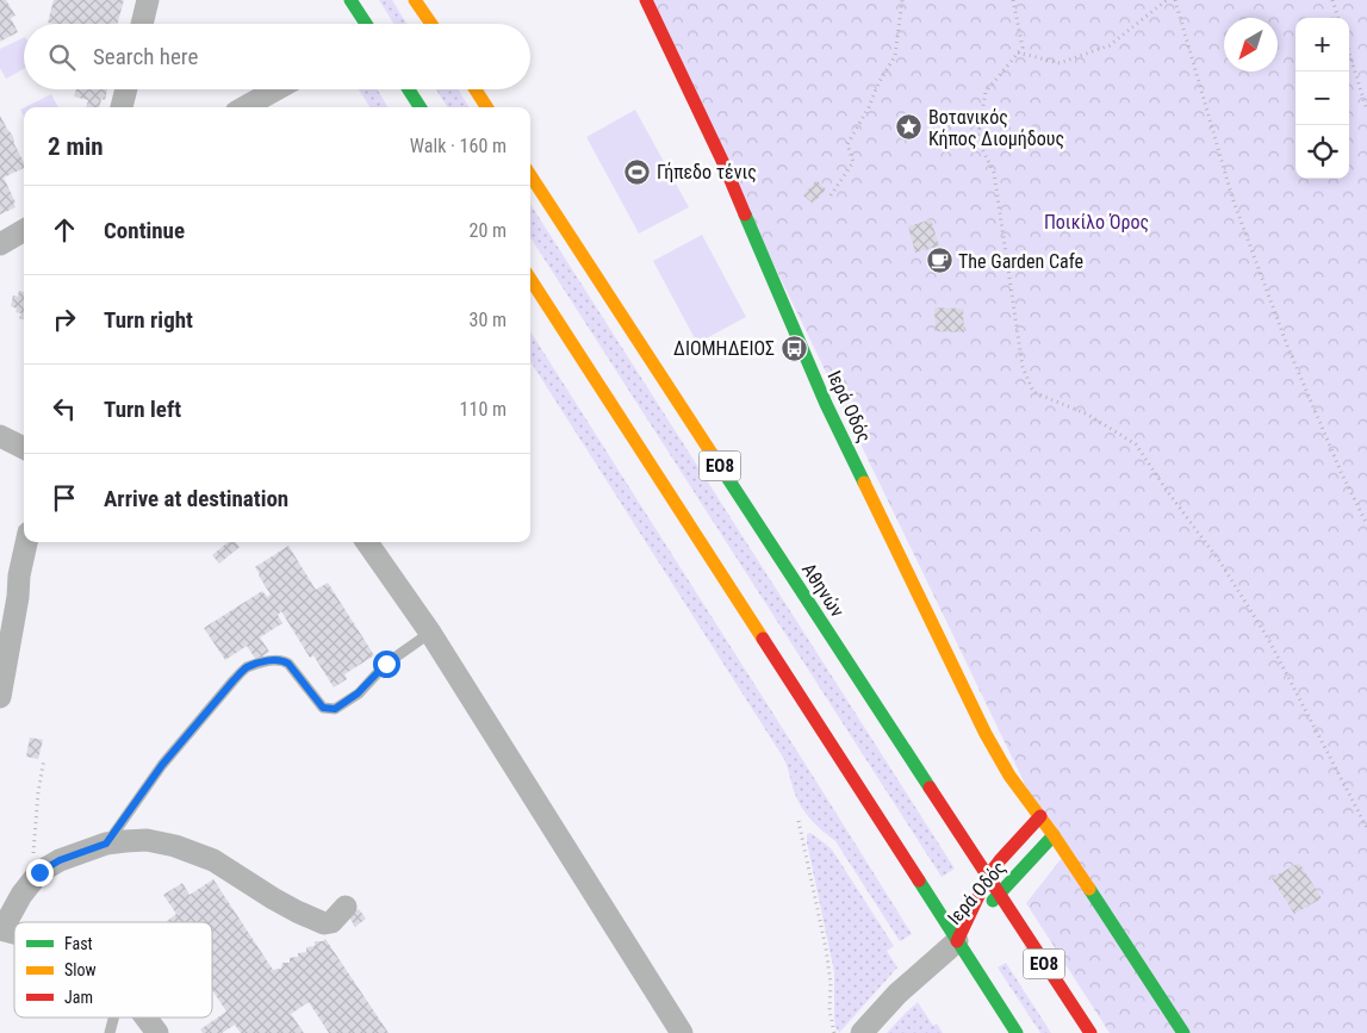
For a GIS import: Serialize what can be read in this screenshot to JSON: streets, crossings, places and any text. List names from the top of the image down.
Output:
{
  "streets": {
    "main road": ["Ιερά Οδός", "ΕΟ8", "Αθηνών"]
  },
  "crossings": [
    ["Ιερά Οδός", "Αθηνών"]
  ],
  "parks": ["Ποικίλο Όρος"],
  "places": {
    "place": ["Βοτανικός Κήπος Διομήδους"],
    "sports": ["Γήπεδο τένις"],
    "cafe": ["The Garden Cafe"],
    "bus stop": ["ΔΙΟΜΗΔΕΙΟΣ"]
  },
  "legend": ["Fast", "Slow", "Jam"],
  "north": "bottom left",
  "page": {
    "map_buttons": ["+", "−"],
    "search": "Search here",
    "heading": ["2 min", "Walk · 160 m"],
    "list": [
      ["Continue", "20 m"],
      ["Turn right", "30 m"],
      ["Turn left", "110 m"],
      "Arrive at destination"
    ]
  }
}
